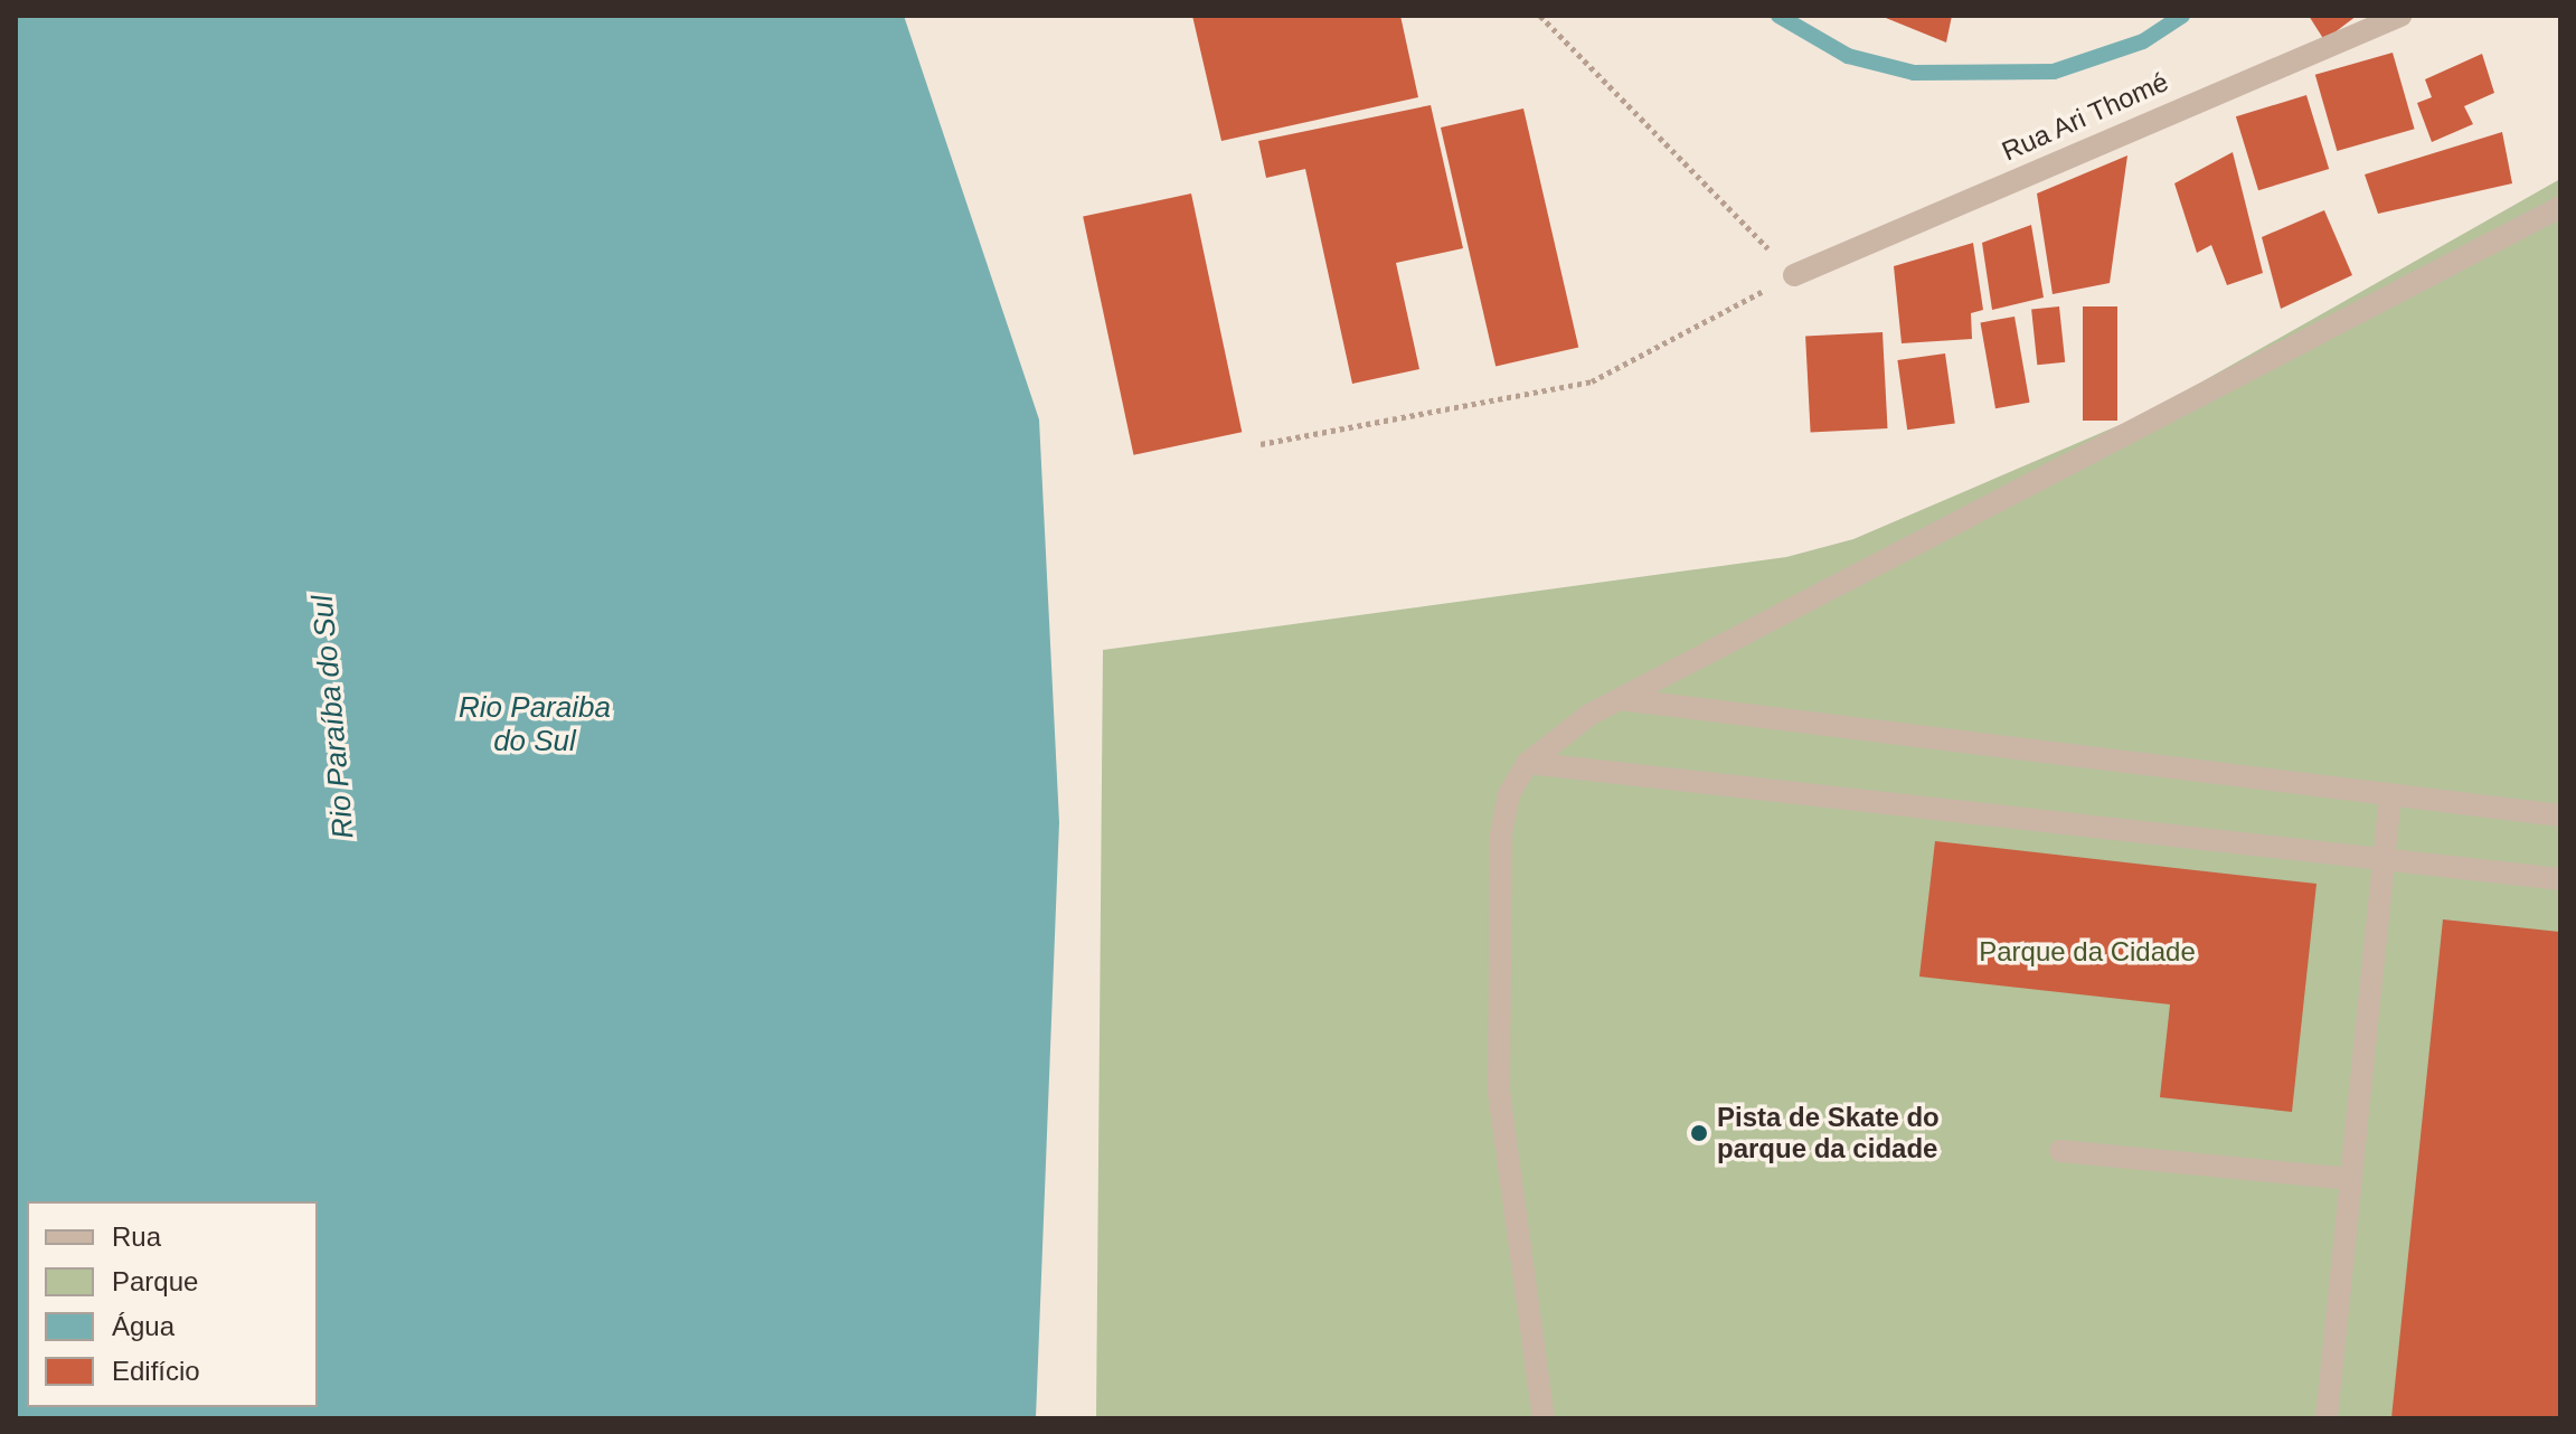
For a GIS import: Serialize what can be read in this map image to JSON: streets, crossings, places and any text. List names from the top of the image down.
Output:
{
  "streets": {
    "street": ["Rua Ari Thomé"]
  },
  "water": ["Rio Paraiba do Sul", "Rio Paraíba do Sul"],
  "parks": ["Parque da Cidade"],
  "places": ["Pista de Skate do parque da cidade"],
  "legend": [
    "Rua",
    "Parque",
    "Água",
    "Edifício"
  ]
}
